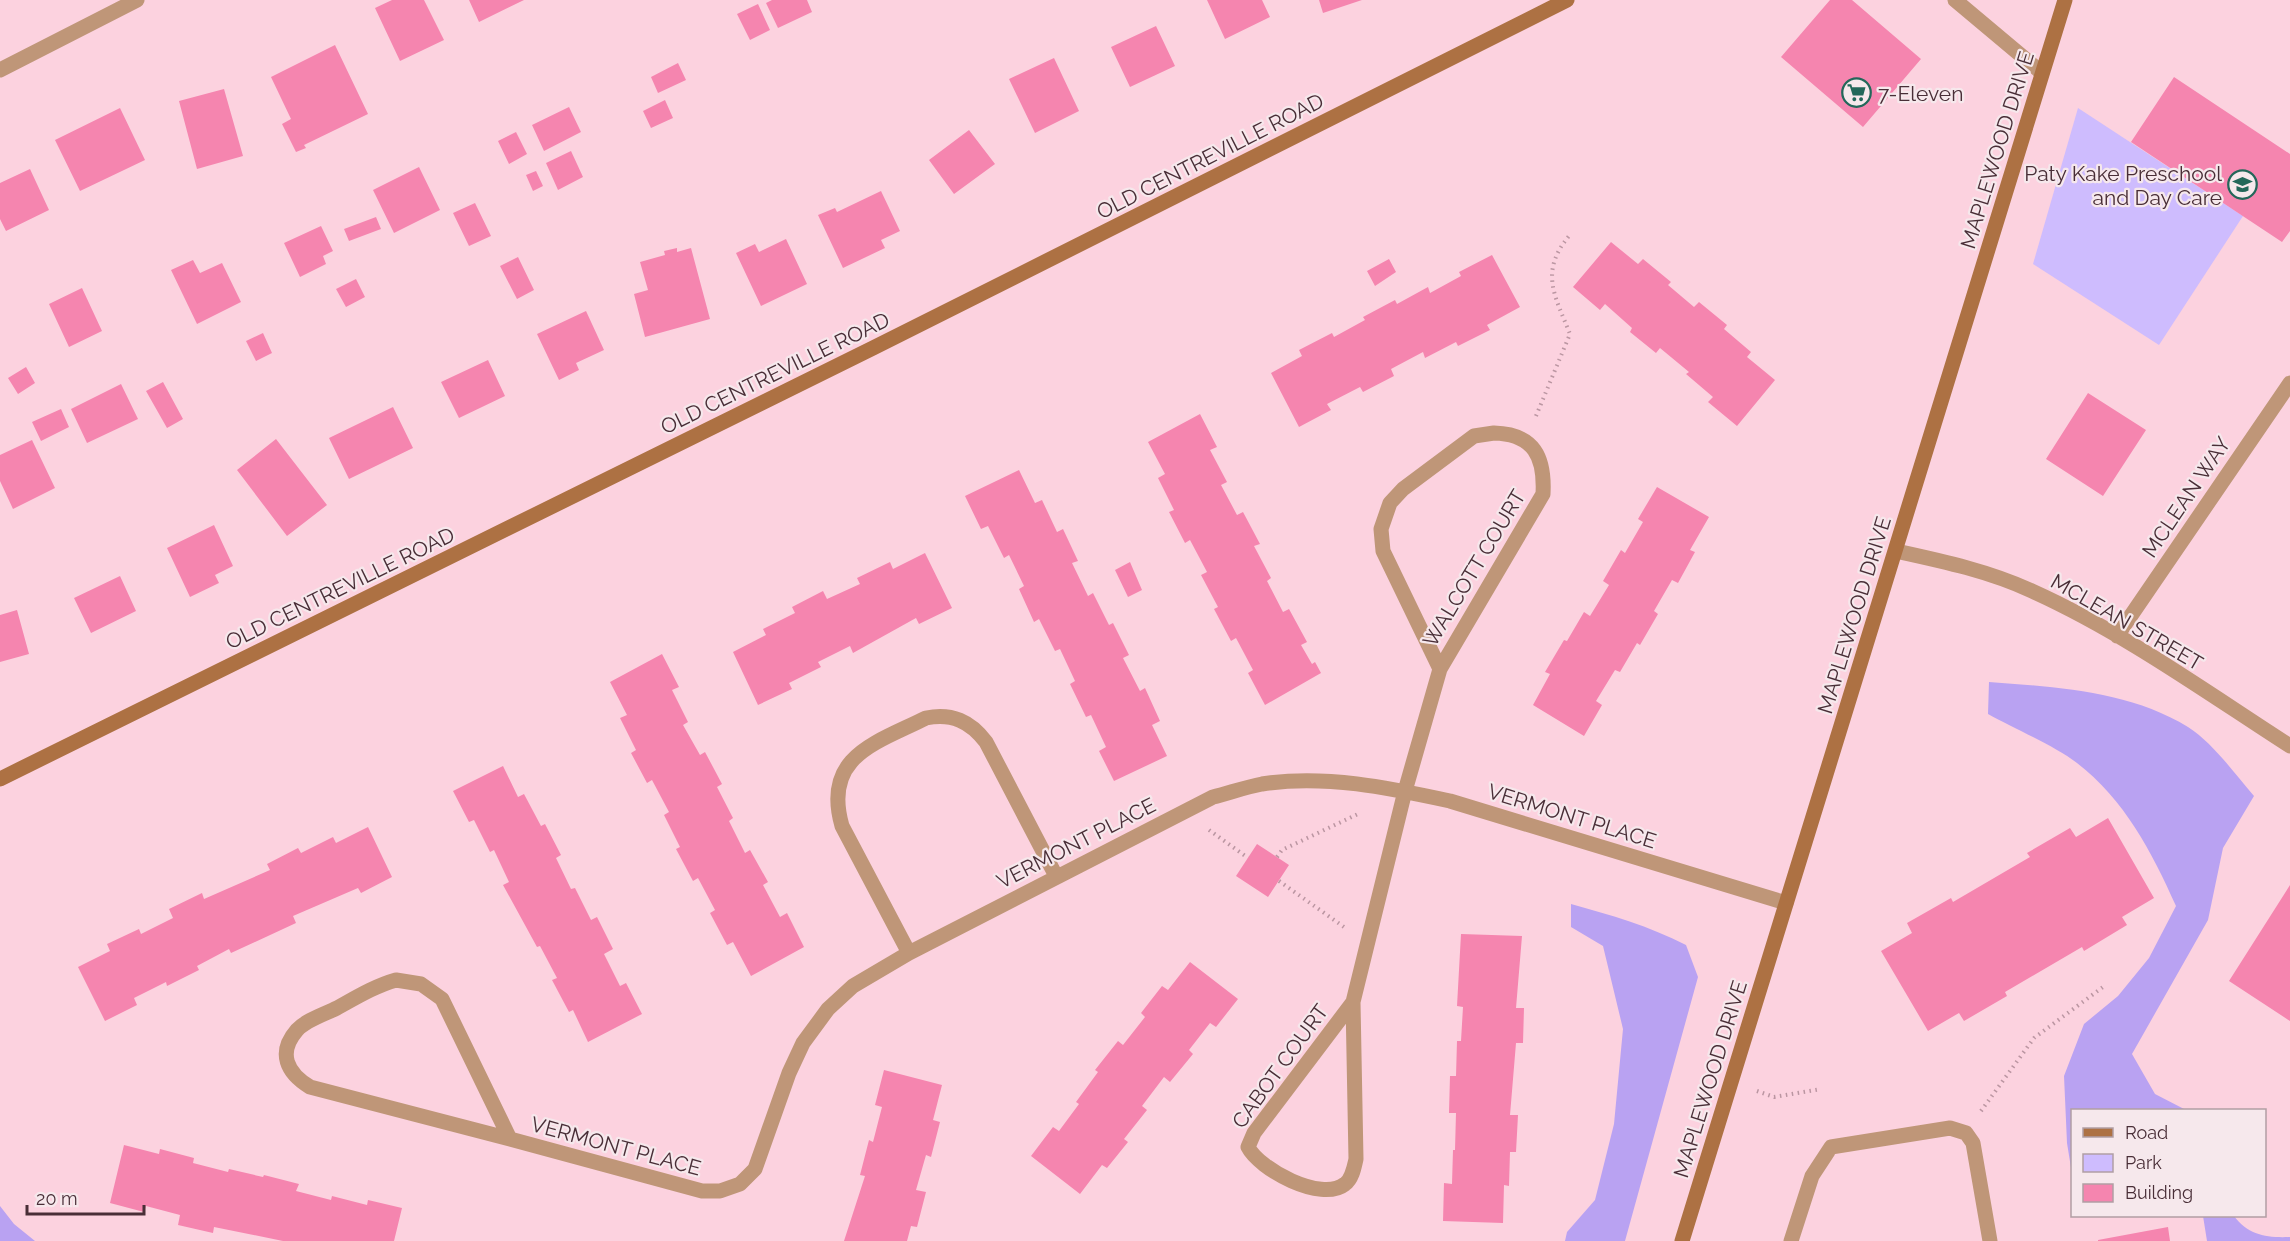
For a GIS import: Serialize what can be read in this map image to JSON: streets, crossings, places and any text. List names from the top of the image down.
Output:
{
  "streets": {
    "street": [
      "MAPLEWOOD DRIVE",
      "OLD CENTREVILLE ROAD",
      "MCLEAN WAY",
      "WALCOTT COURT",
      "MCLEAN STREET",
      "VERMONT PLACE",
      "CABOT COURT"
    ]
  },
  "crossings": [
    ["MAPLEWOOD DRIVE", "MCLEAN STREET"],
    ["MAPLEWOOD DRIVE", "VERMONT PLACE"],
    ["MCLEAN WAY", "MCLEAN STREET"],
    ["WALCOTT COURT", "VERMONT PLACE"],
    ["WALCOTT COURT", "CABOT COURT"],
    ["VERMONT PLACE", "CABOT COURT"]
  ],
  "places": {
    "supermarket": ["7-Eleven"],
    "school or university": ["Paty Kake Preschool and Day Care"]
  },
  "legend": ["Road", "Park", "Building"],
  "scale_bar": "20 m"
}
